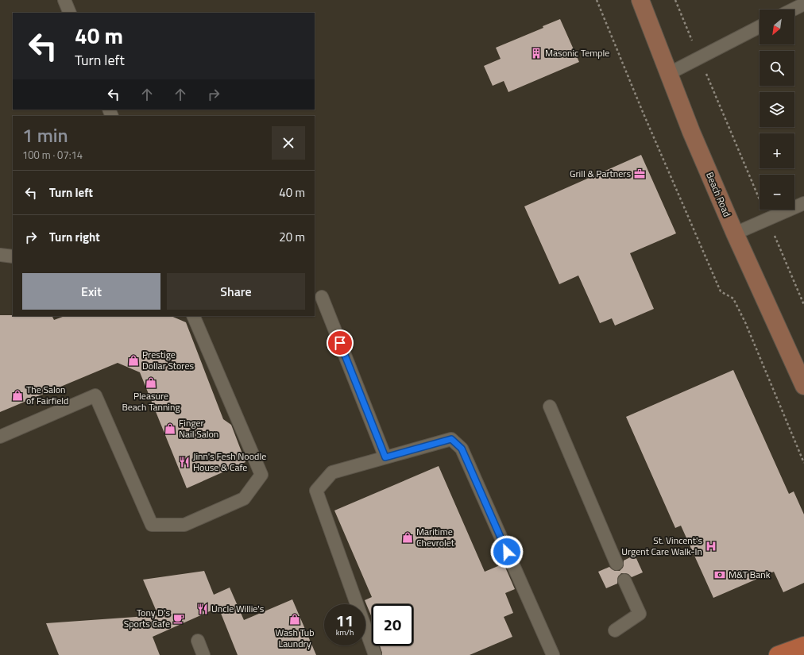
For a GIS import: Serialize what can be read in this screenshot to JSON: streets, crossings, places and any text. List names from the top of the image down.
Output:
{
  "streets": {
    "street": ["Beach Road"]
  },
  "places": {
    "building": ["Masonic Temple"],
    "office": ["Grill & Partners"],
    "shop": [
      "Prestige Dollar Stores",
      "Pleasure Beach Tanning",
      "The Salon of Fairfield",
      "Finger Nail Salon",
      "Maritime Chevrolet",
      "Wash Tub Laundry"
    ],
    "restaurant": ["Jinn's Fesh Noodle House & Cafe", "Uncle Willie's"],
    "hospital": ["St. Vincent's Urgent Care Walk-In"],
    "bank": ["M&T Bank"],
    "cafe": ["Tony D's Sports Cafe"]
  },
  "north": "bottom left",
  "page": {
    "map_buttons": ["+", "−"],
    "turn": ["40 m", "Turn left"],
    "heading": ["1 min", "100 m · 07:14"],
    "list": [
      {
        "name": "Turn left",
        "value": "40 m"
      },
      {
        "name": "Turn right",
        "value": "20 m"
      }
    ],
    "buttons": ["Exit", "Share"],
    "speed": "11 km/h",
    "limit": "20"
  }
}
